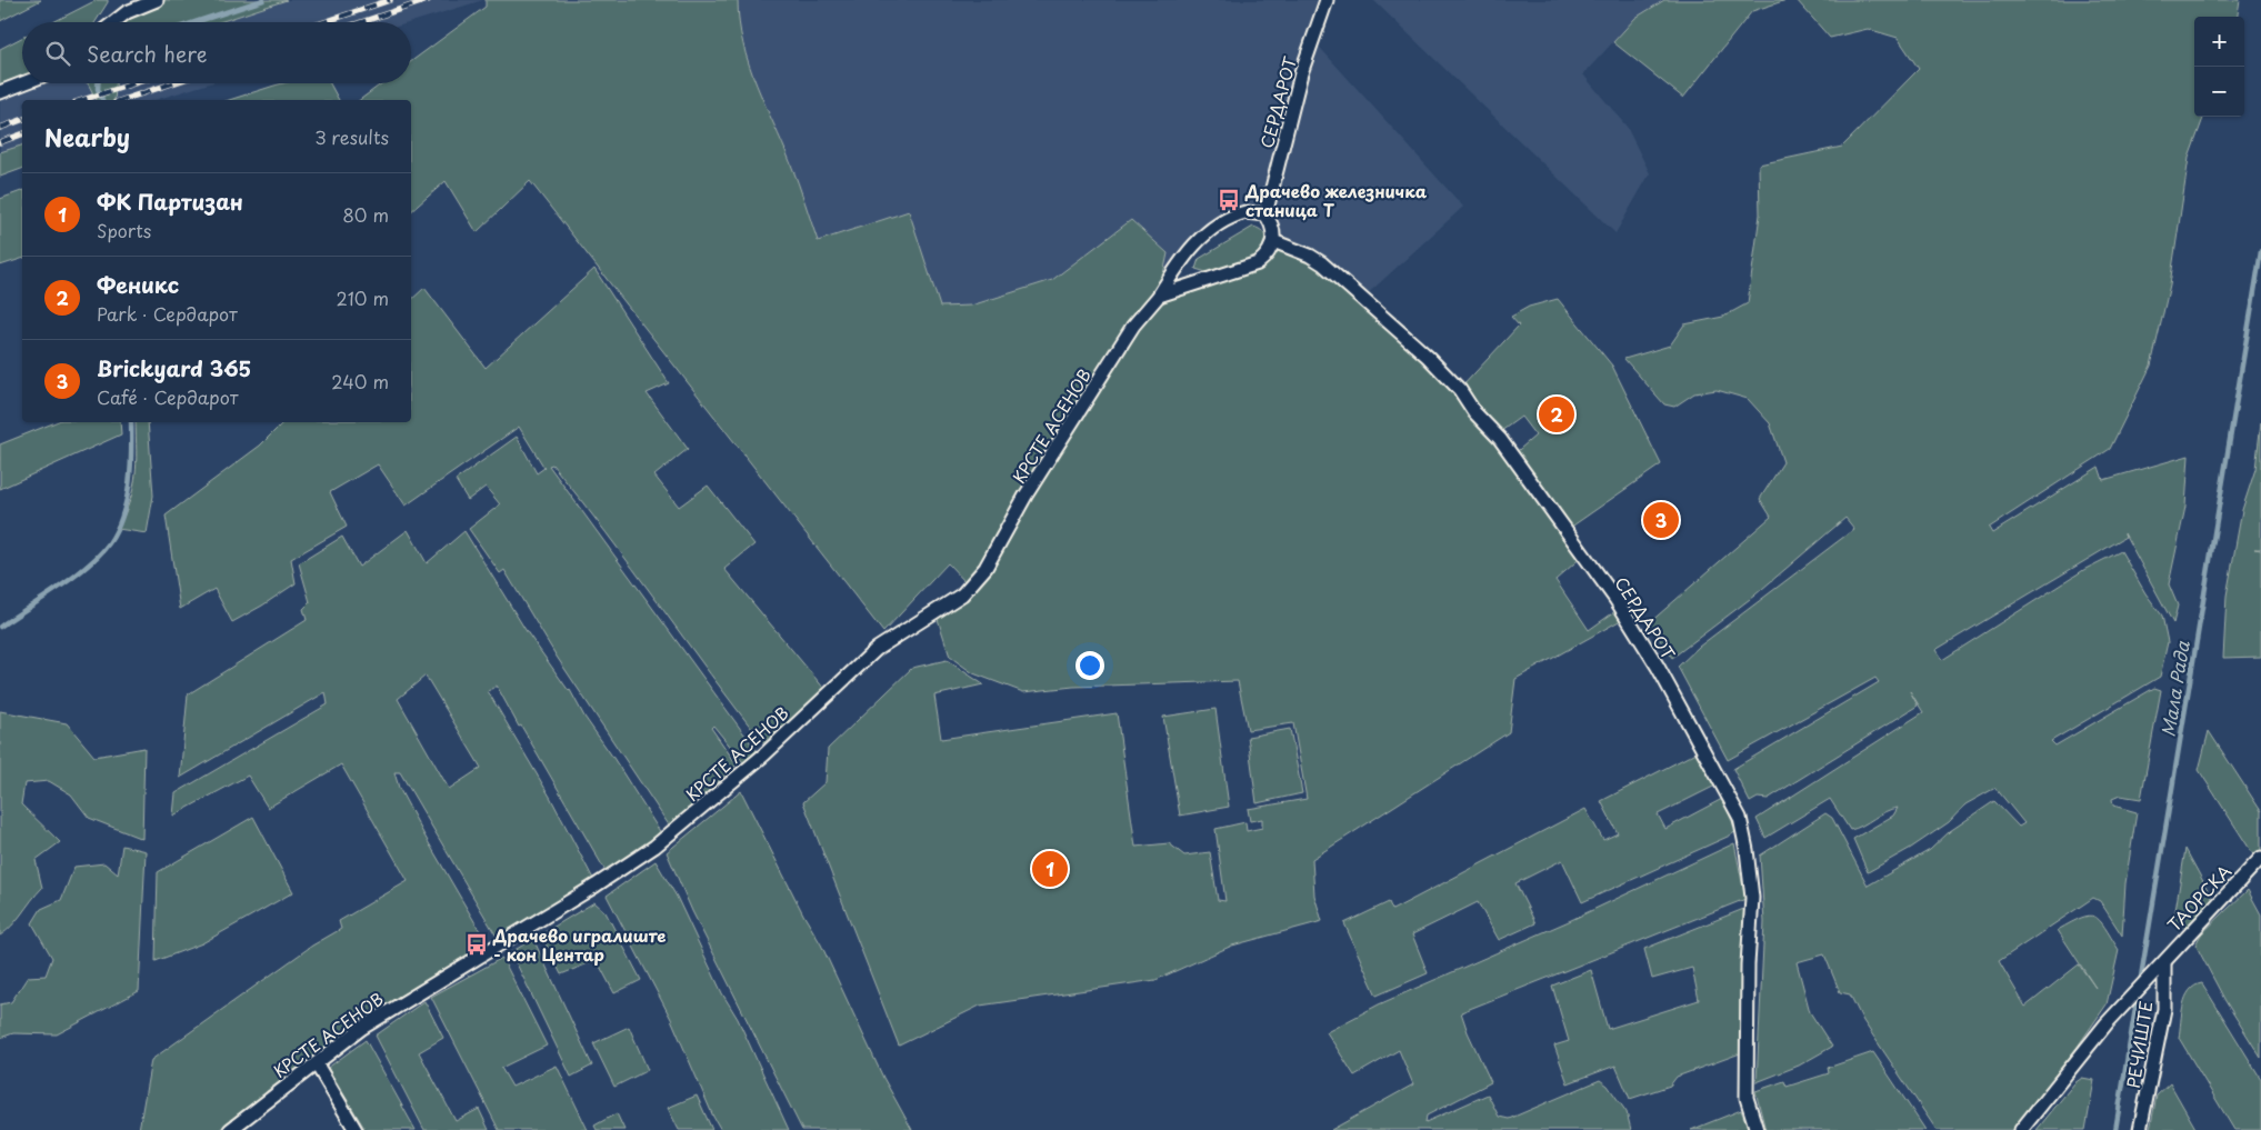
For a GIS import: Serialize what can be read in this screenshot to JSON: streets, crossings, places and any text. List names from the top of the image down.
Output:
{
  "streets": {
    "street": [
      "СЕРДАРОТ",
      "КРСТЕ АСЕНОВ",
      "ТАОРСКА",
      "РЕЧИШТЕ"
    ]
  },
  "crossings": [
    ["СЕРДАРОТ", "КРСТЕ АСЕНОВ"],
    ["ТАОРСКА", "РЕЧИШТЕ"]
  ],
  "water": ["Мала Рада"],
  "places": {
    "bus stop": ["Драчево железничка станица Т", "Драчево игралиште - кон Центар"]
  },
  "page": {
    "map_buttons": ["+", "−"],
    "search": "Search here",
    "heading": ["Nearby", "3 results"],
    "list": [
      {
        "mark": "1",
        "name": "ФК Партизан",
        "note": "Sports",
        "value": "80 m"
      },
      {
        "mark": "2",
        "name": "Феникс",
        "note": "Park · Сердарот",
        "value": "210 m"
      },
      {
        "mark": "3",
        "name": "Brickyard 365",
        "note": "Café · Сердарот",
        "value": "240 m"
      }
    ],
    "pins": ["2", "3", "1"]
  }
}
